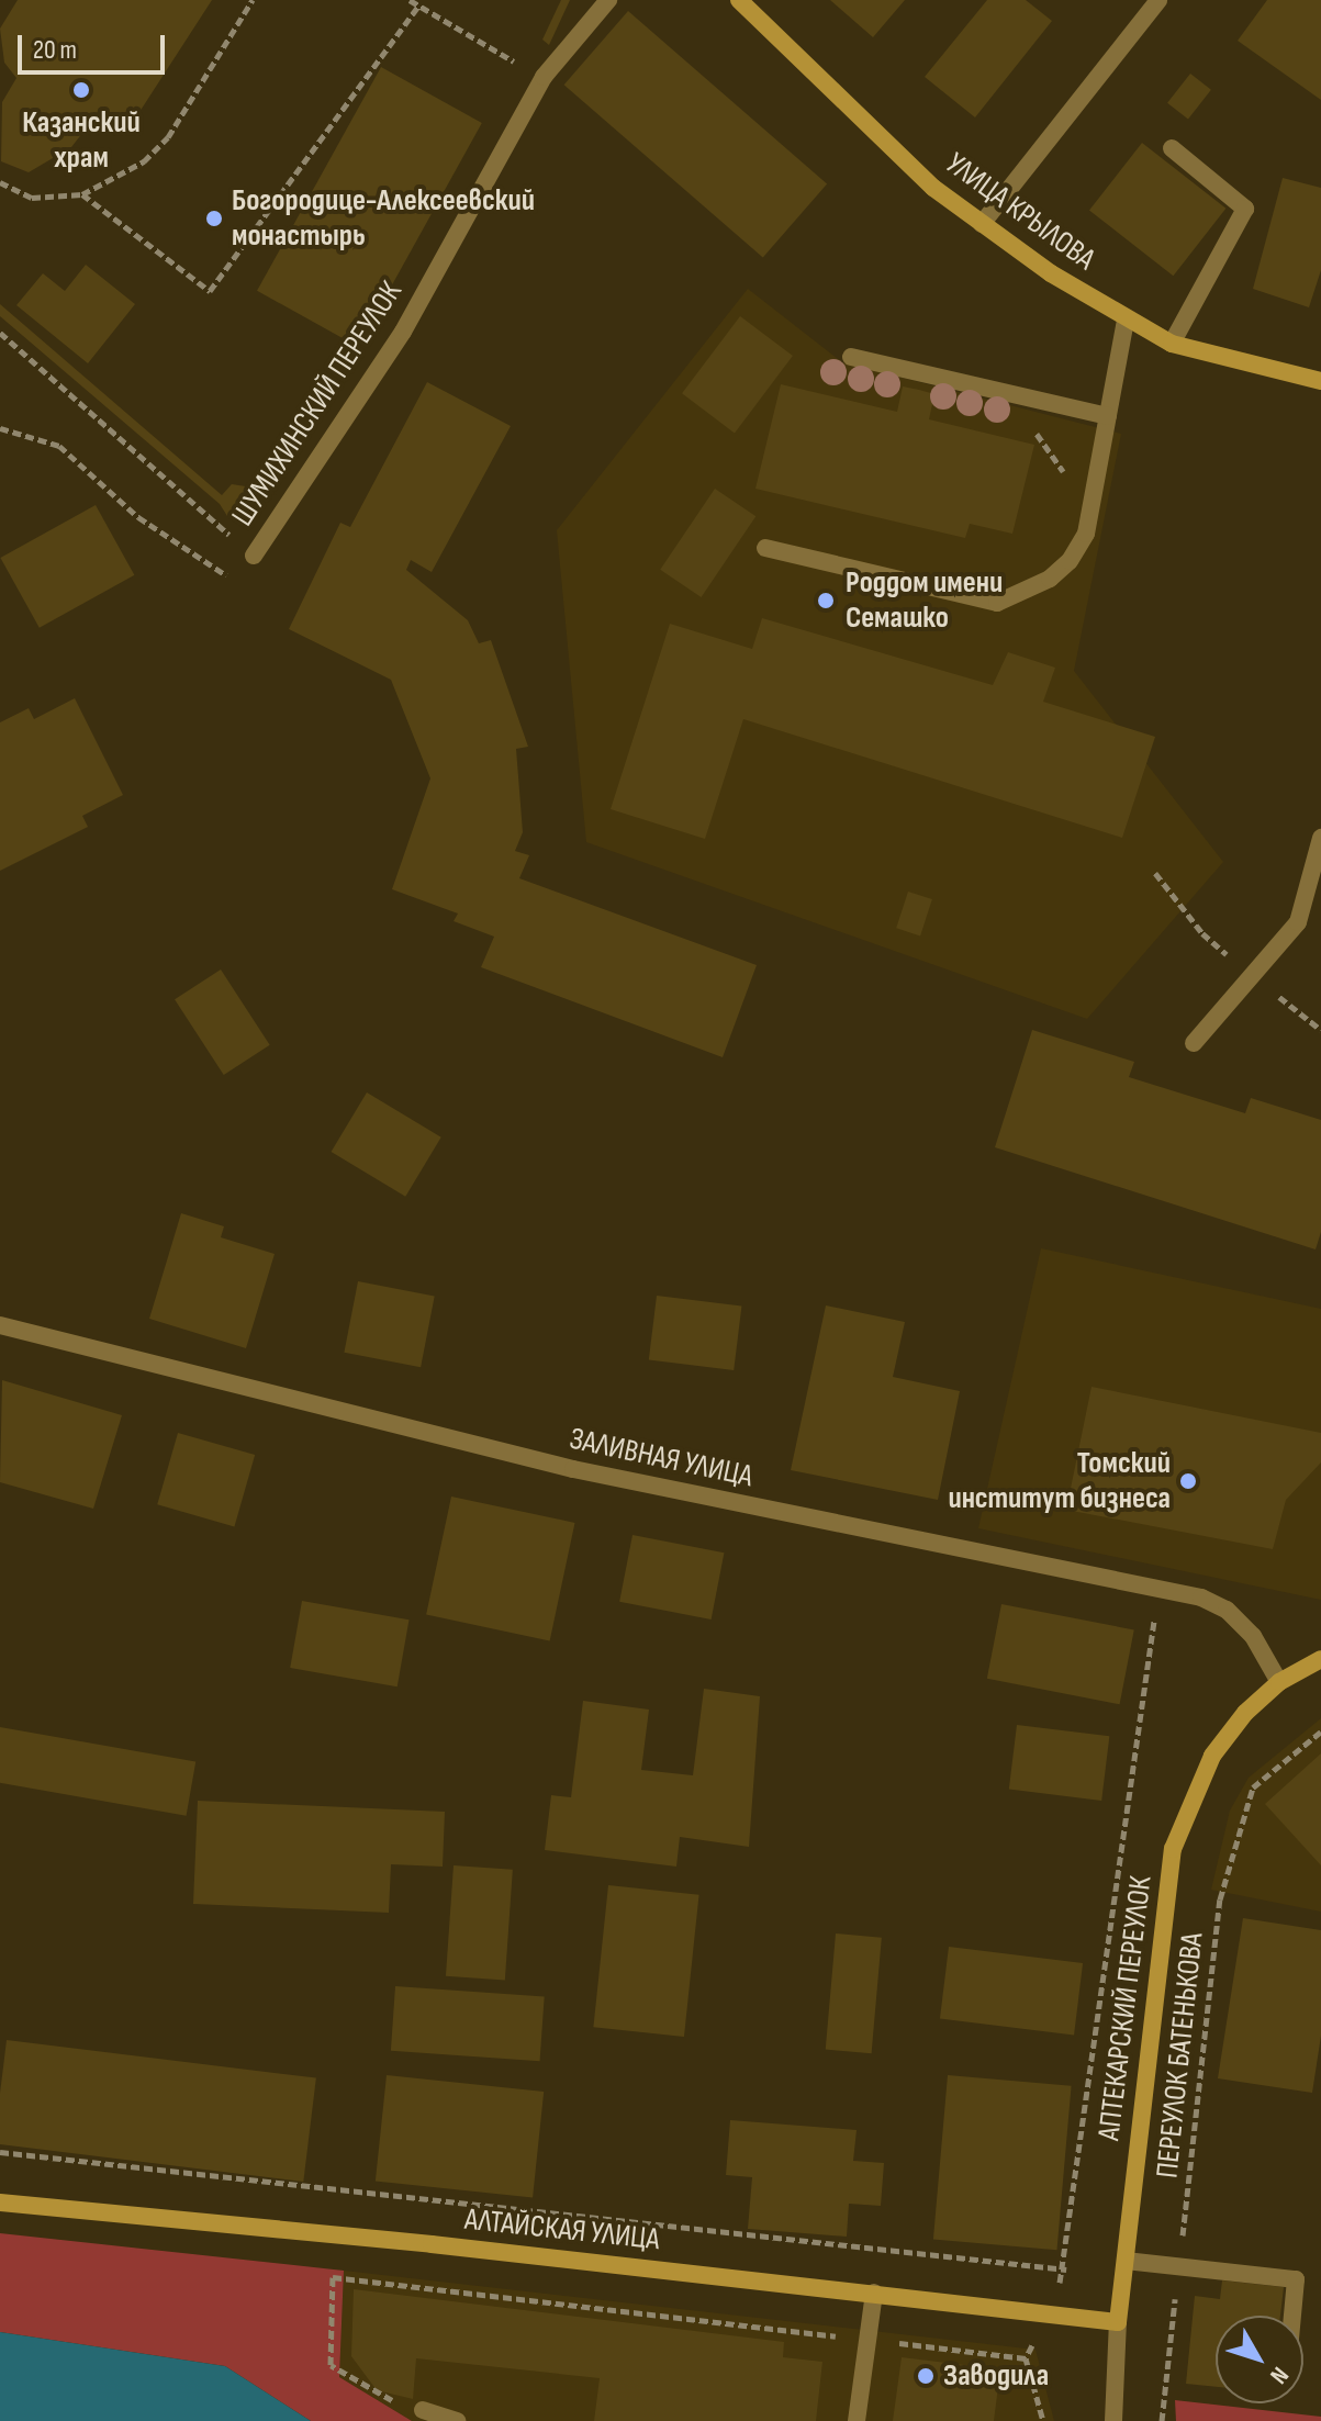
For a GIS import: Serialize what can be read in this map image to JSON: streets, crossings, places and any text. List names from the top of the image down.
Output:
{
  "streets": {
    "main road": ["УЛИЦА КРЫЛОВА", "АПТЕКАРСКИЙ ПЕРЕУЛОК", "АЛТАЙСКАЯ УЛИЦА"],
    "street": ["ШУМИХИНСКИЙ ПЕРЕУЛОК", "ЗАЛИВНАЯ УЛИЦА"],
    "path": ["ПЕРЕУЛОК БАТЕНЬКОВА"]
  },
  "crossings": [
    ["ЗАЛИВНАЯ УЛИЦА", "АПТЕКАРСКИЙ ПЕРЕУЛОК"],
    ["АПТЕКАРСКИЙ ПЕРЕУЛОК", "АЛТАЙСКАЯ УЛИЦА"]
  ],
  "places": [
    "Казанский храм",
    "Богородице-Алексеевский монастырь",
    "Роддом имени Семашко",
    "Томский институт бизнеса",
    "Заводила"
  ],
  "scale_bar": "20 m",
  "north": "bottom right"
}
